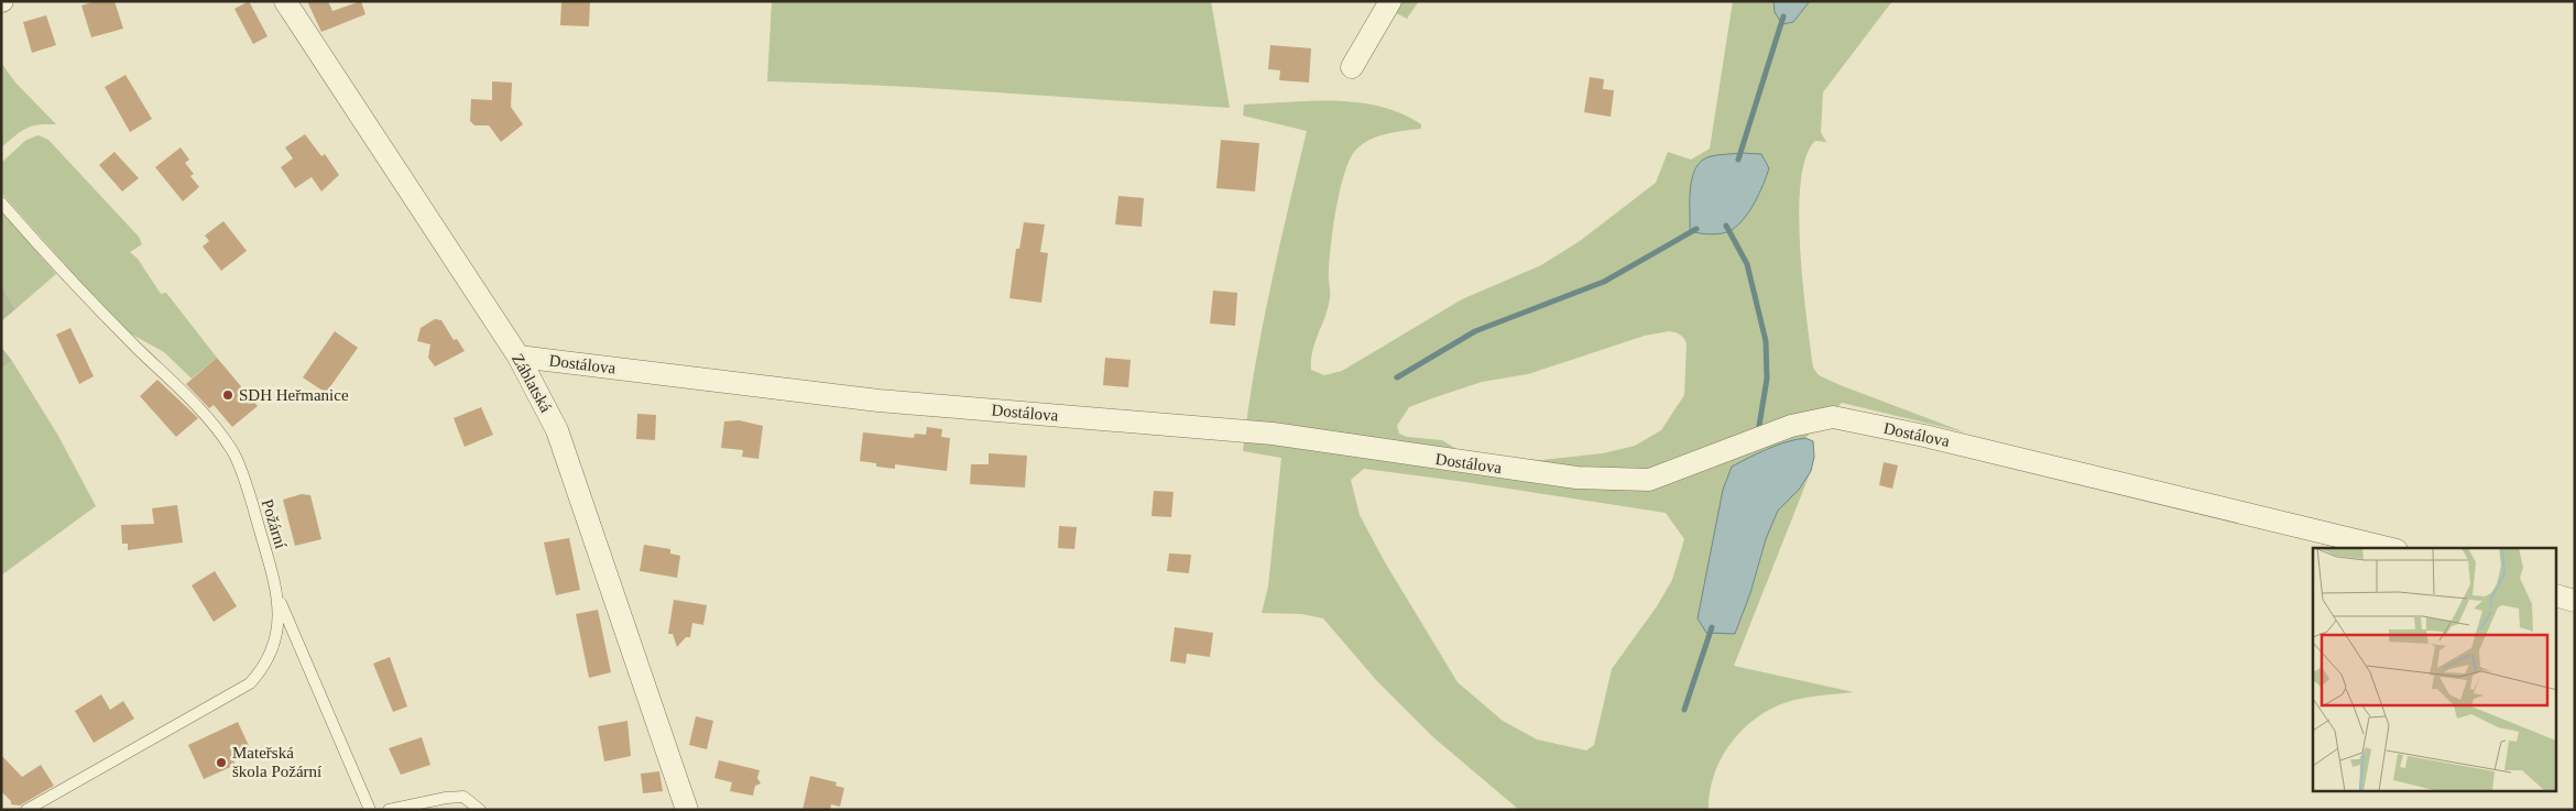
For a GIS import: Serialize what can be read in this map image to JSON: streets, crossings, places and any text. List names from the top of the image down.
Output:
{
  "streets": {
    "street": ["Dostálova", "Záblatská"],
    "lane": ["Požární"]
  },
  "crossings": [
    ["Dostálova", "Záblatská"]
  ],
  "places": ["SDH Heřmanice", "Mateřská škola Požární"]
}
